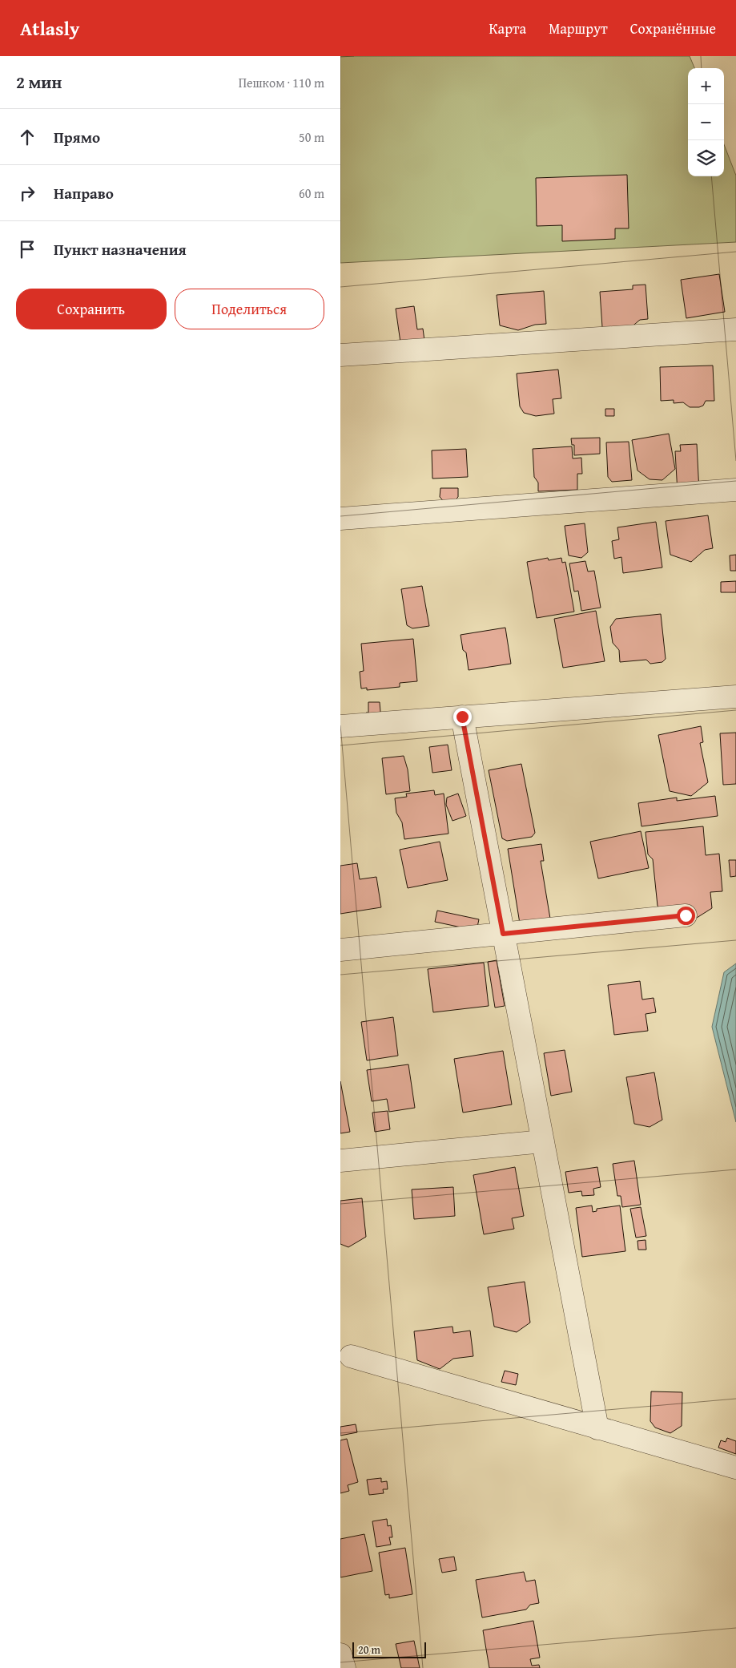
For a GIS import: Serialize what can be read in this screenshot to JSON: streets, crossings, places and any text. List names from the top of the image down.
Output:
{
  "scale_bar": "20 m",
  "page": {
    "header": "Atlasly",
    "nav": ["Карта", "Маршрут", "Сохранённые"],
    "heading": ["2 мин", "Пешком · 110 m"],
    "map_buttons": ["+", "−"],
    "list": [
      ["Прямо", "50 m"],
      ["Направо", "60 m"],
      "Пункт назначения"
    ],
    "buttons": ["Сохранить", "Поделиться"],
    "scale": "20 m"
  }
}
